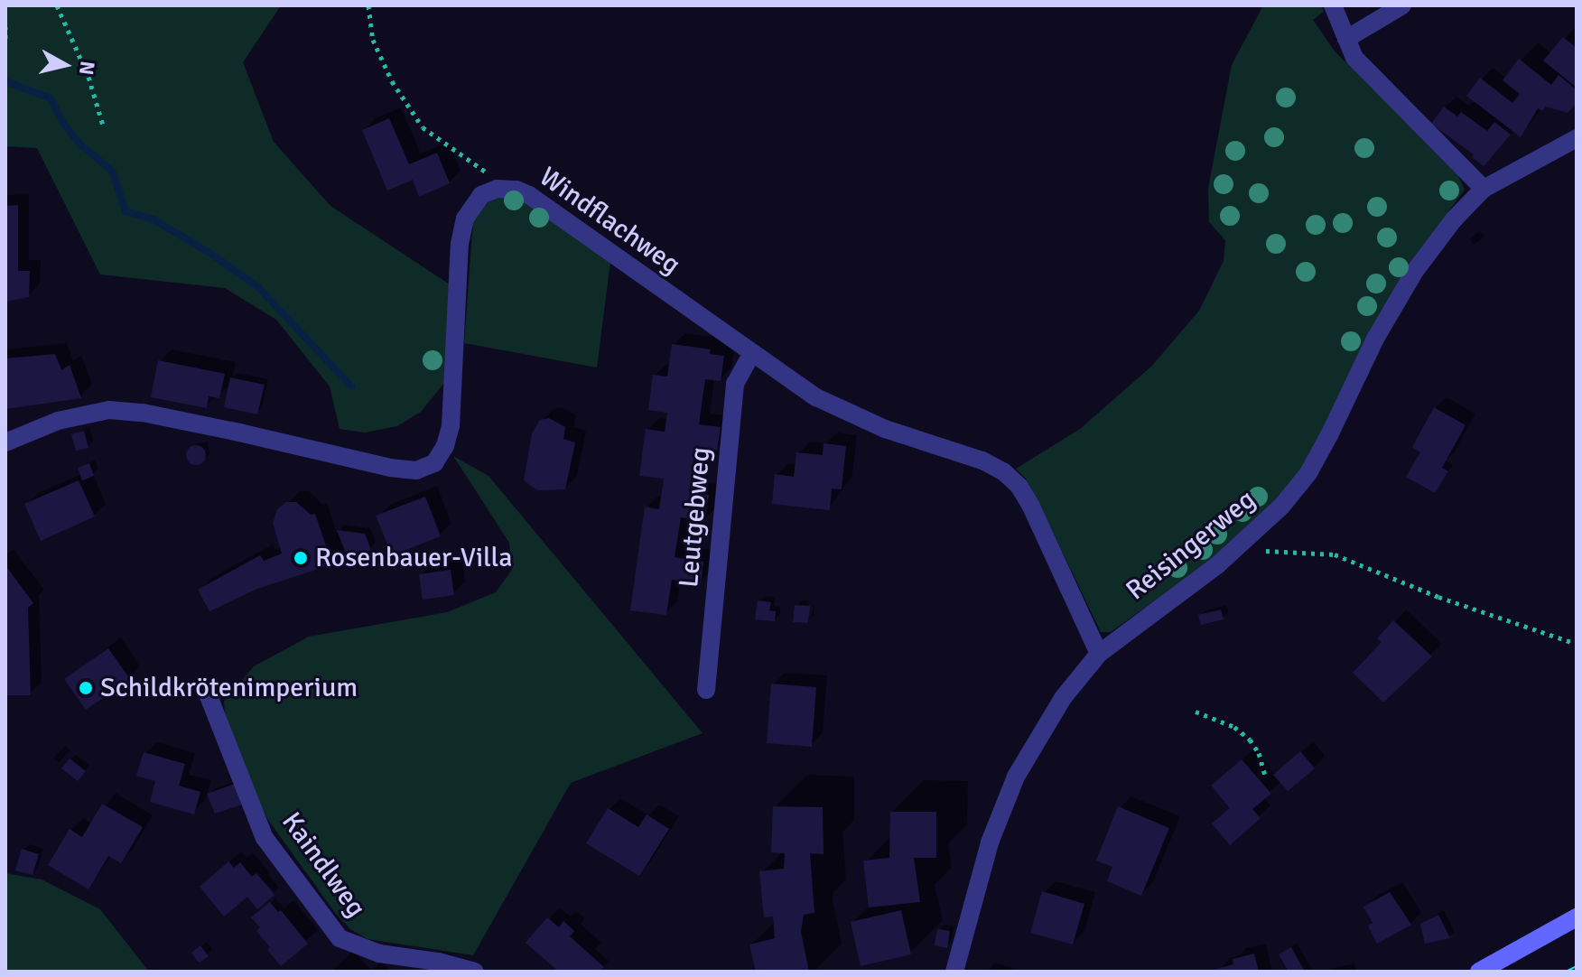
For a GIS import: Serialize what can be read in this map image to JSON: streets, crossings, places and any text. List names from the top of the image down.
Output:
{
  "streets": {
    "street": [
      "Windflachweg",
      "Leutgebweg",
      "Reisingerweg",
      "Kaindlweg"
    ]
  },
  "crossings": [
    ["Windflachweg", "Leutgebweg"],
    ["Windflachweg", "Reisingerweg"]
  ],
  "places": ["Rosenbauer-Villa", "Schildkrötenimperium"],
  "north": "right"
}
